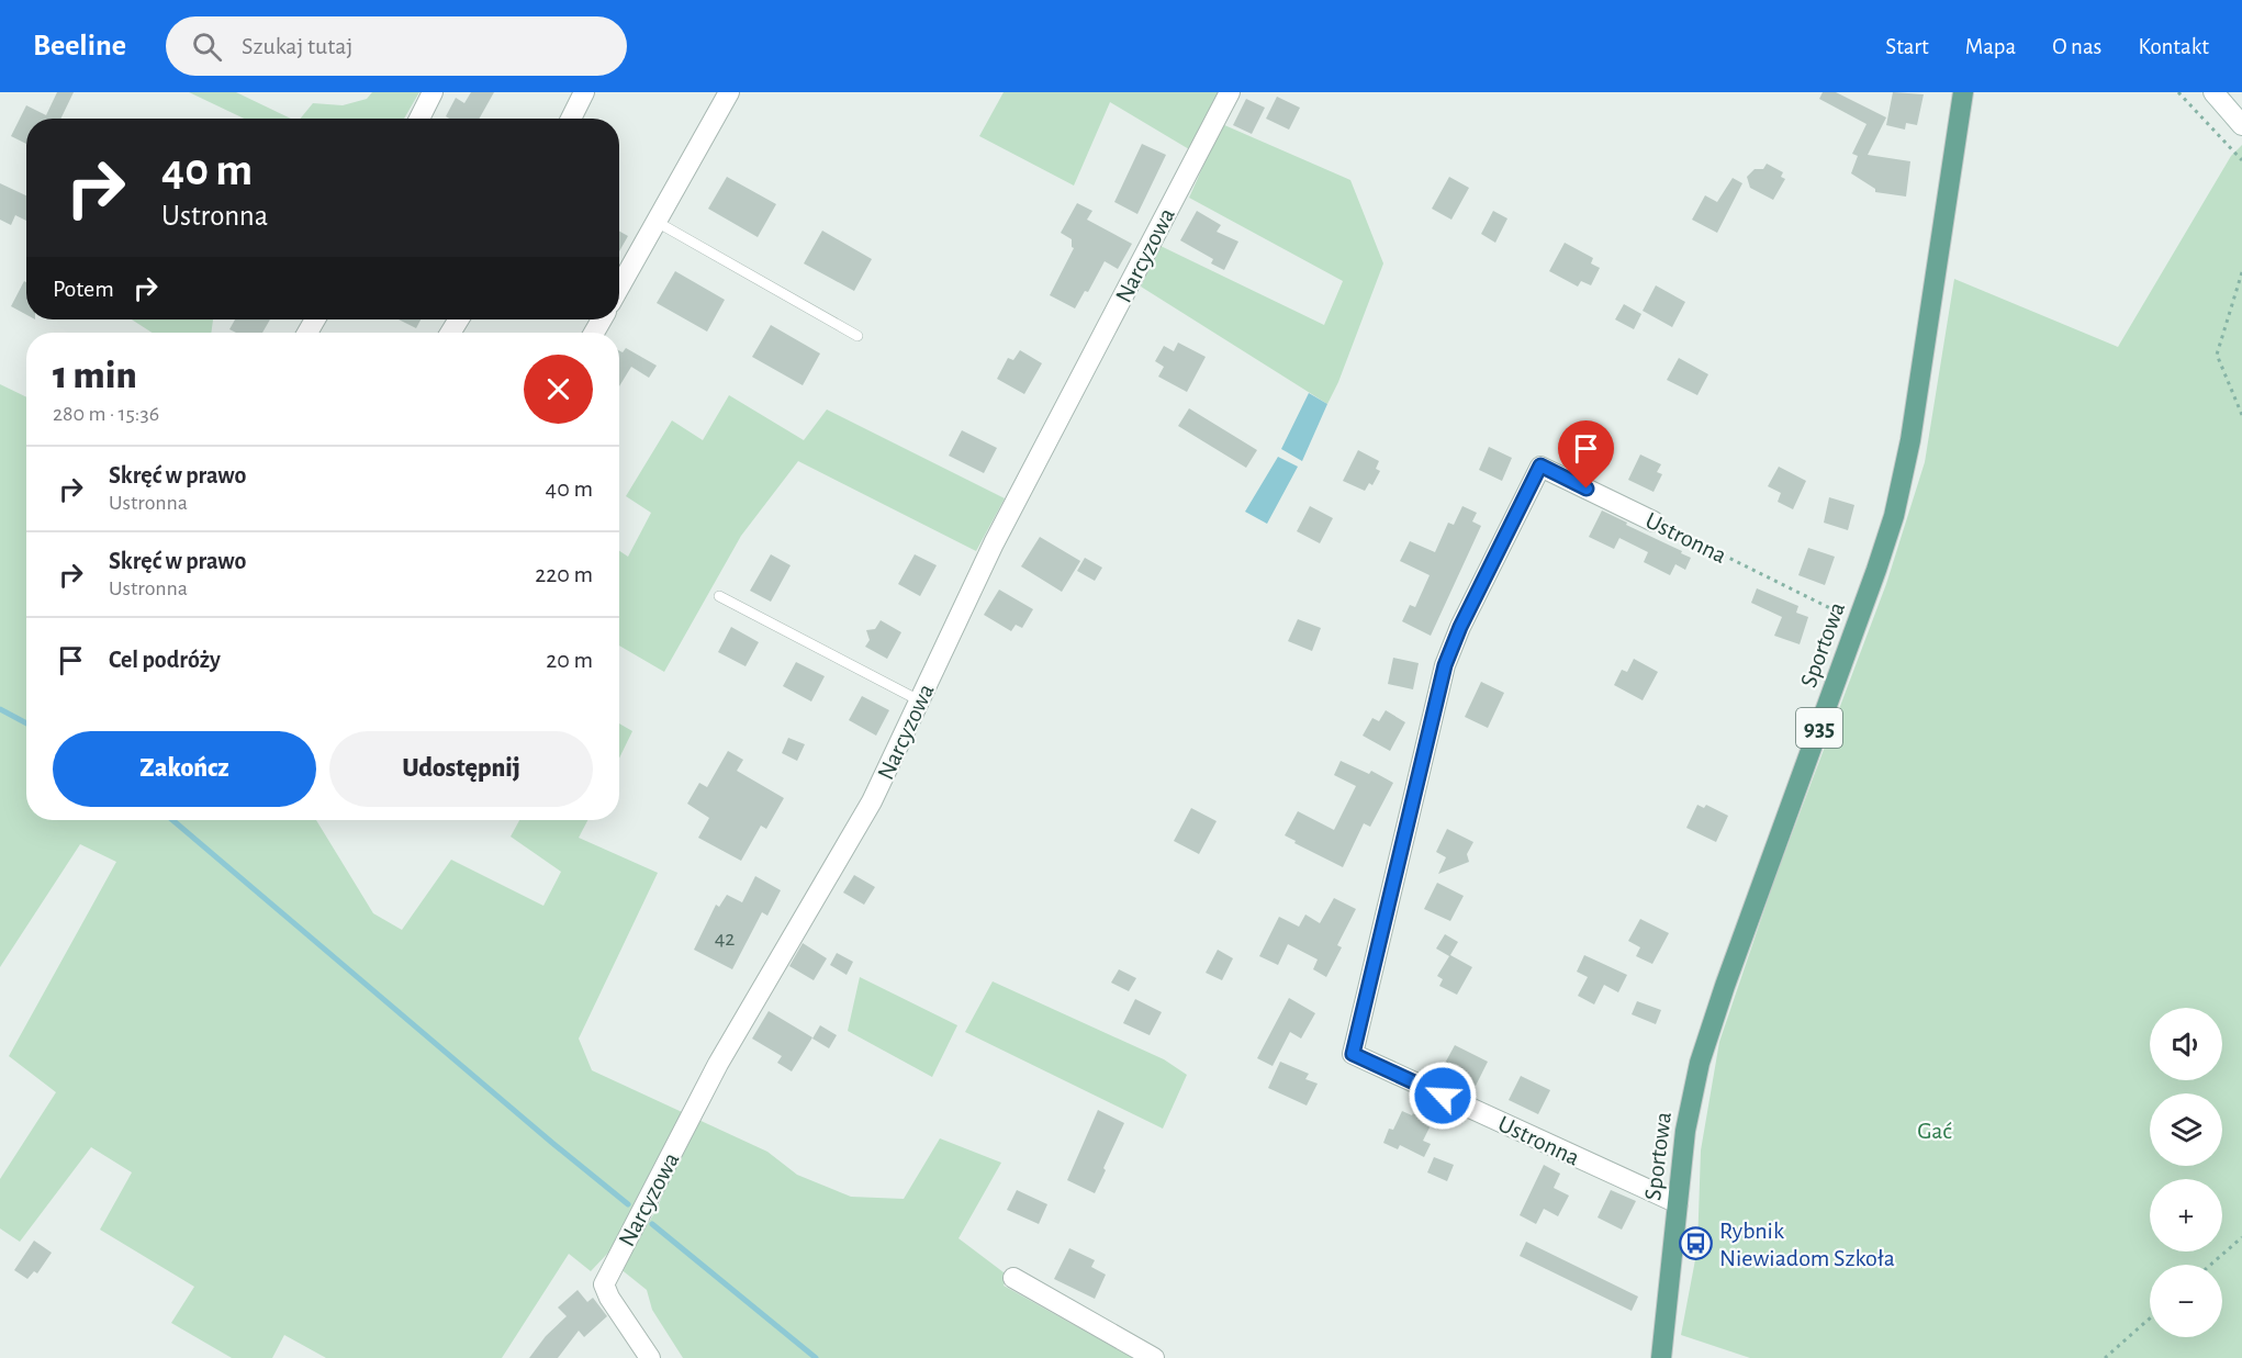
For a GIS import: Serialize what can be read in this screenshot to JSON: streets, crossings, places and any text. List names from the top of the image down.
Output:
{
  "streets": {
    "main road": ["Sportowa", "935"],
    "street": ["Narcyzowa", "Ustronna"]
  },
  "crossings": [
    ["Ustronna", "Sportowa"]
  ],
  "parks": ["Gać"],
  "places": {
    "bus stop": ["Rybnik Niewiadom Szkoła"]
  },
  "house_numbers": ["42"],
  "page": {
    "header": "Beeline",
    "search": "Szukaj tutaj",
    "nav": [
      "Start",
      "Mapa",
      "O nas",
      "Kontakt"
    ],
    "turn": ["40 m", "Ustronna"],
    "then": "Potem",
    "heading": ["1 min", "280 m · 15:36"],
    "list": [
      {
        "name": "Skręć w prawo",
        "note": "Ustronna",
        "value": "40 m"
      },
      {
        "name": "Skręć w prawo",
        "note": "Ustronna",
        "value": "220 m"
      },
      {
        "name": "Cel podróży",
        "value": "20 m"
      }
    ],
    "buttons": ["Zakończ", "Udostępnij"],
    "map_buttons": ["+", "−"]
  }
}
